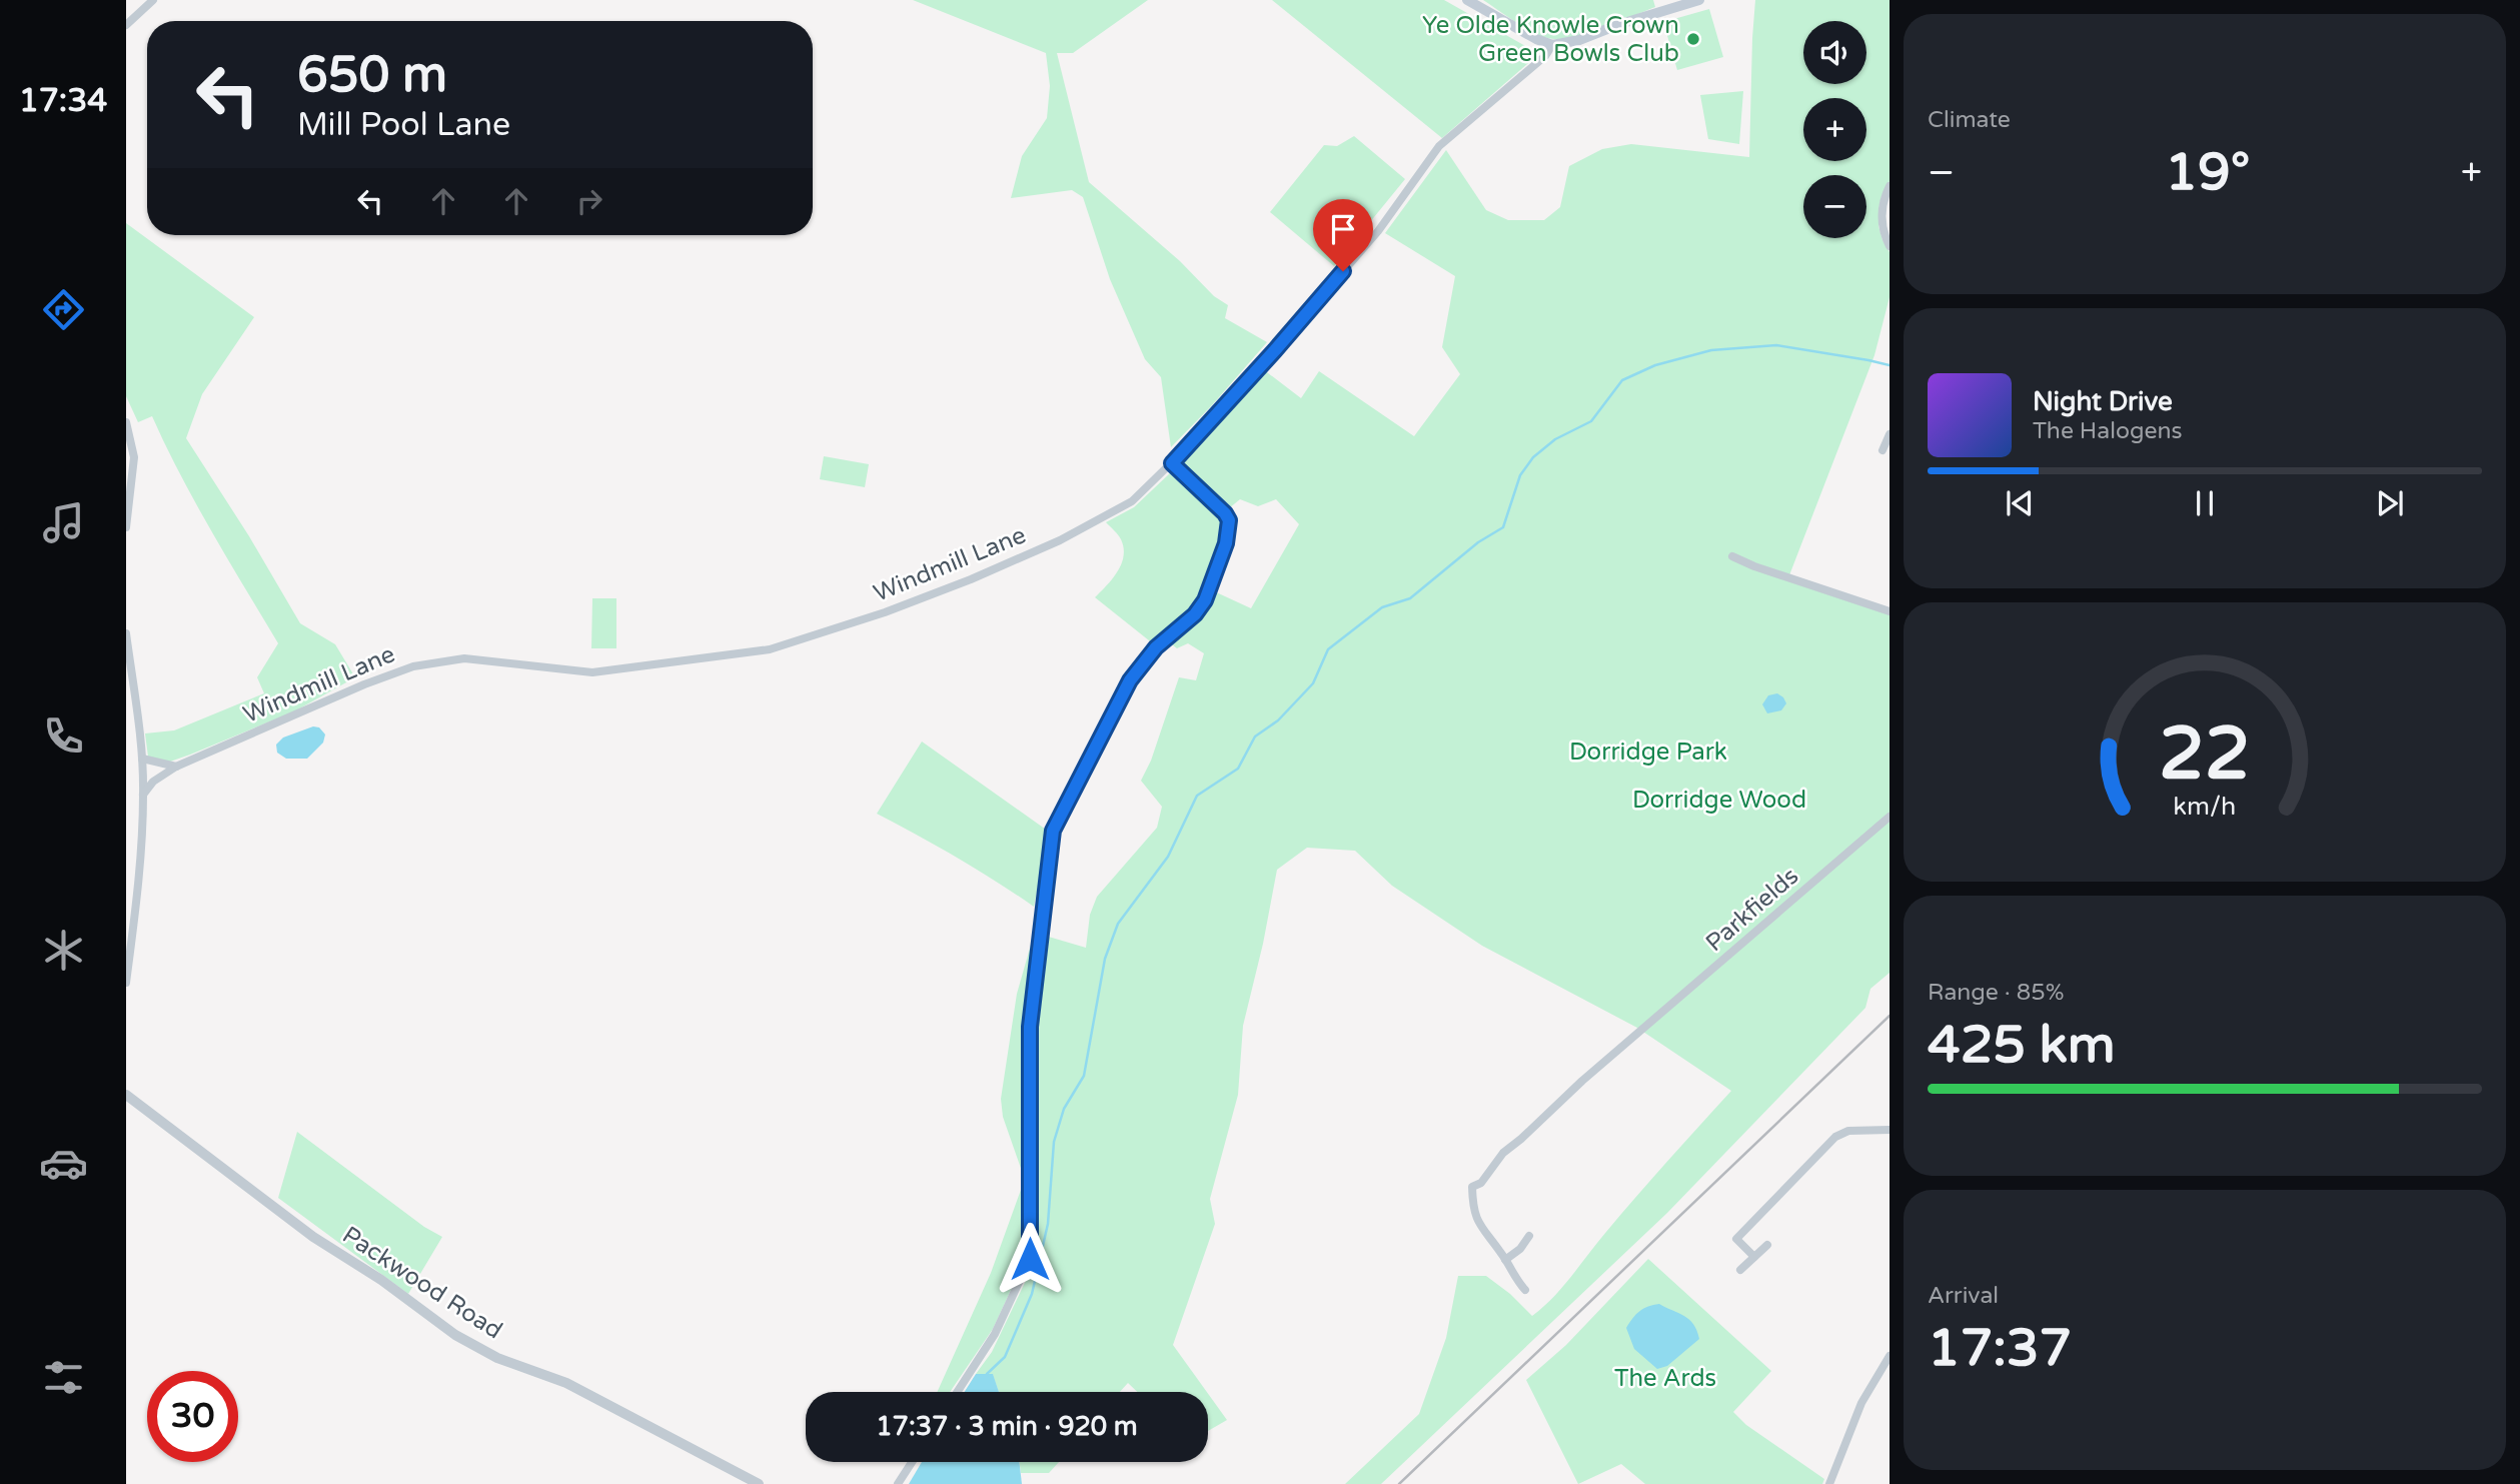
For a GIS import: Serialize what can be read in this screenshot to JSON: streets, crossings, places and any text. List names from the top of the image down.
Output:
{
  "streets": {
    "street": ["Windmill Lane", "Parkfields", "Packwood Road"]
  },
  "parks": ["Dorridge Park", "Dorridge Wood", "The Ards"],
  "places": ["Ye Olde Knowle Crown Green Bowls Club"],
  "page": {
    "tabs": "17:34",
    "tile": [
      "Climate",
      ["Range · 85%", "425 km"],
      ["Arrival", "17:37"]
    ],
    "map_buttons": ["+", "−"],
    "turn": ["650 m", "Mill Pool Lane"],
    "heat": ["−", "19°", "+"],
    "song": ["Night Drive", "The Halogens"],
    "limit": "30",
    "trip": "17:37 · 3 min · 920 m",
    "gauge": ["22", "km/h"]
  }
}
